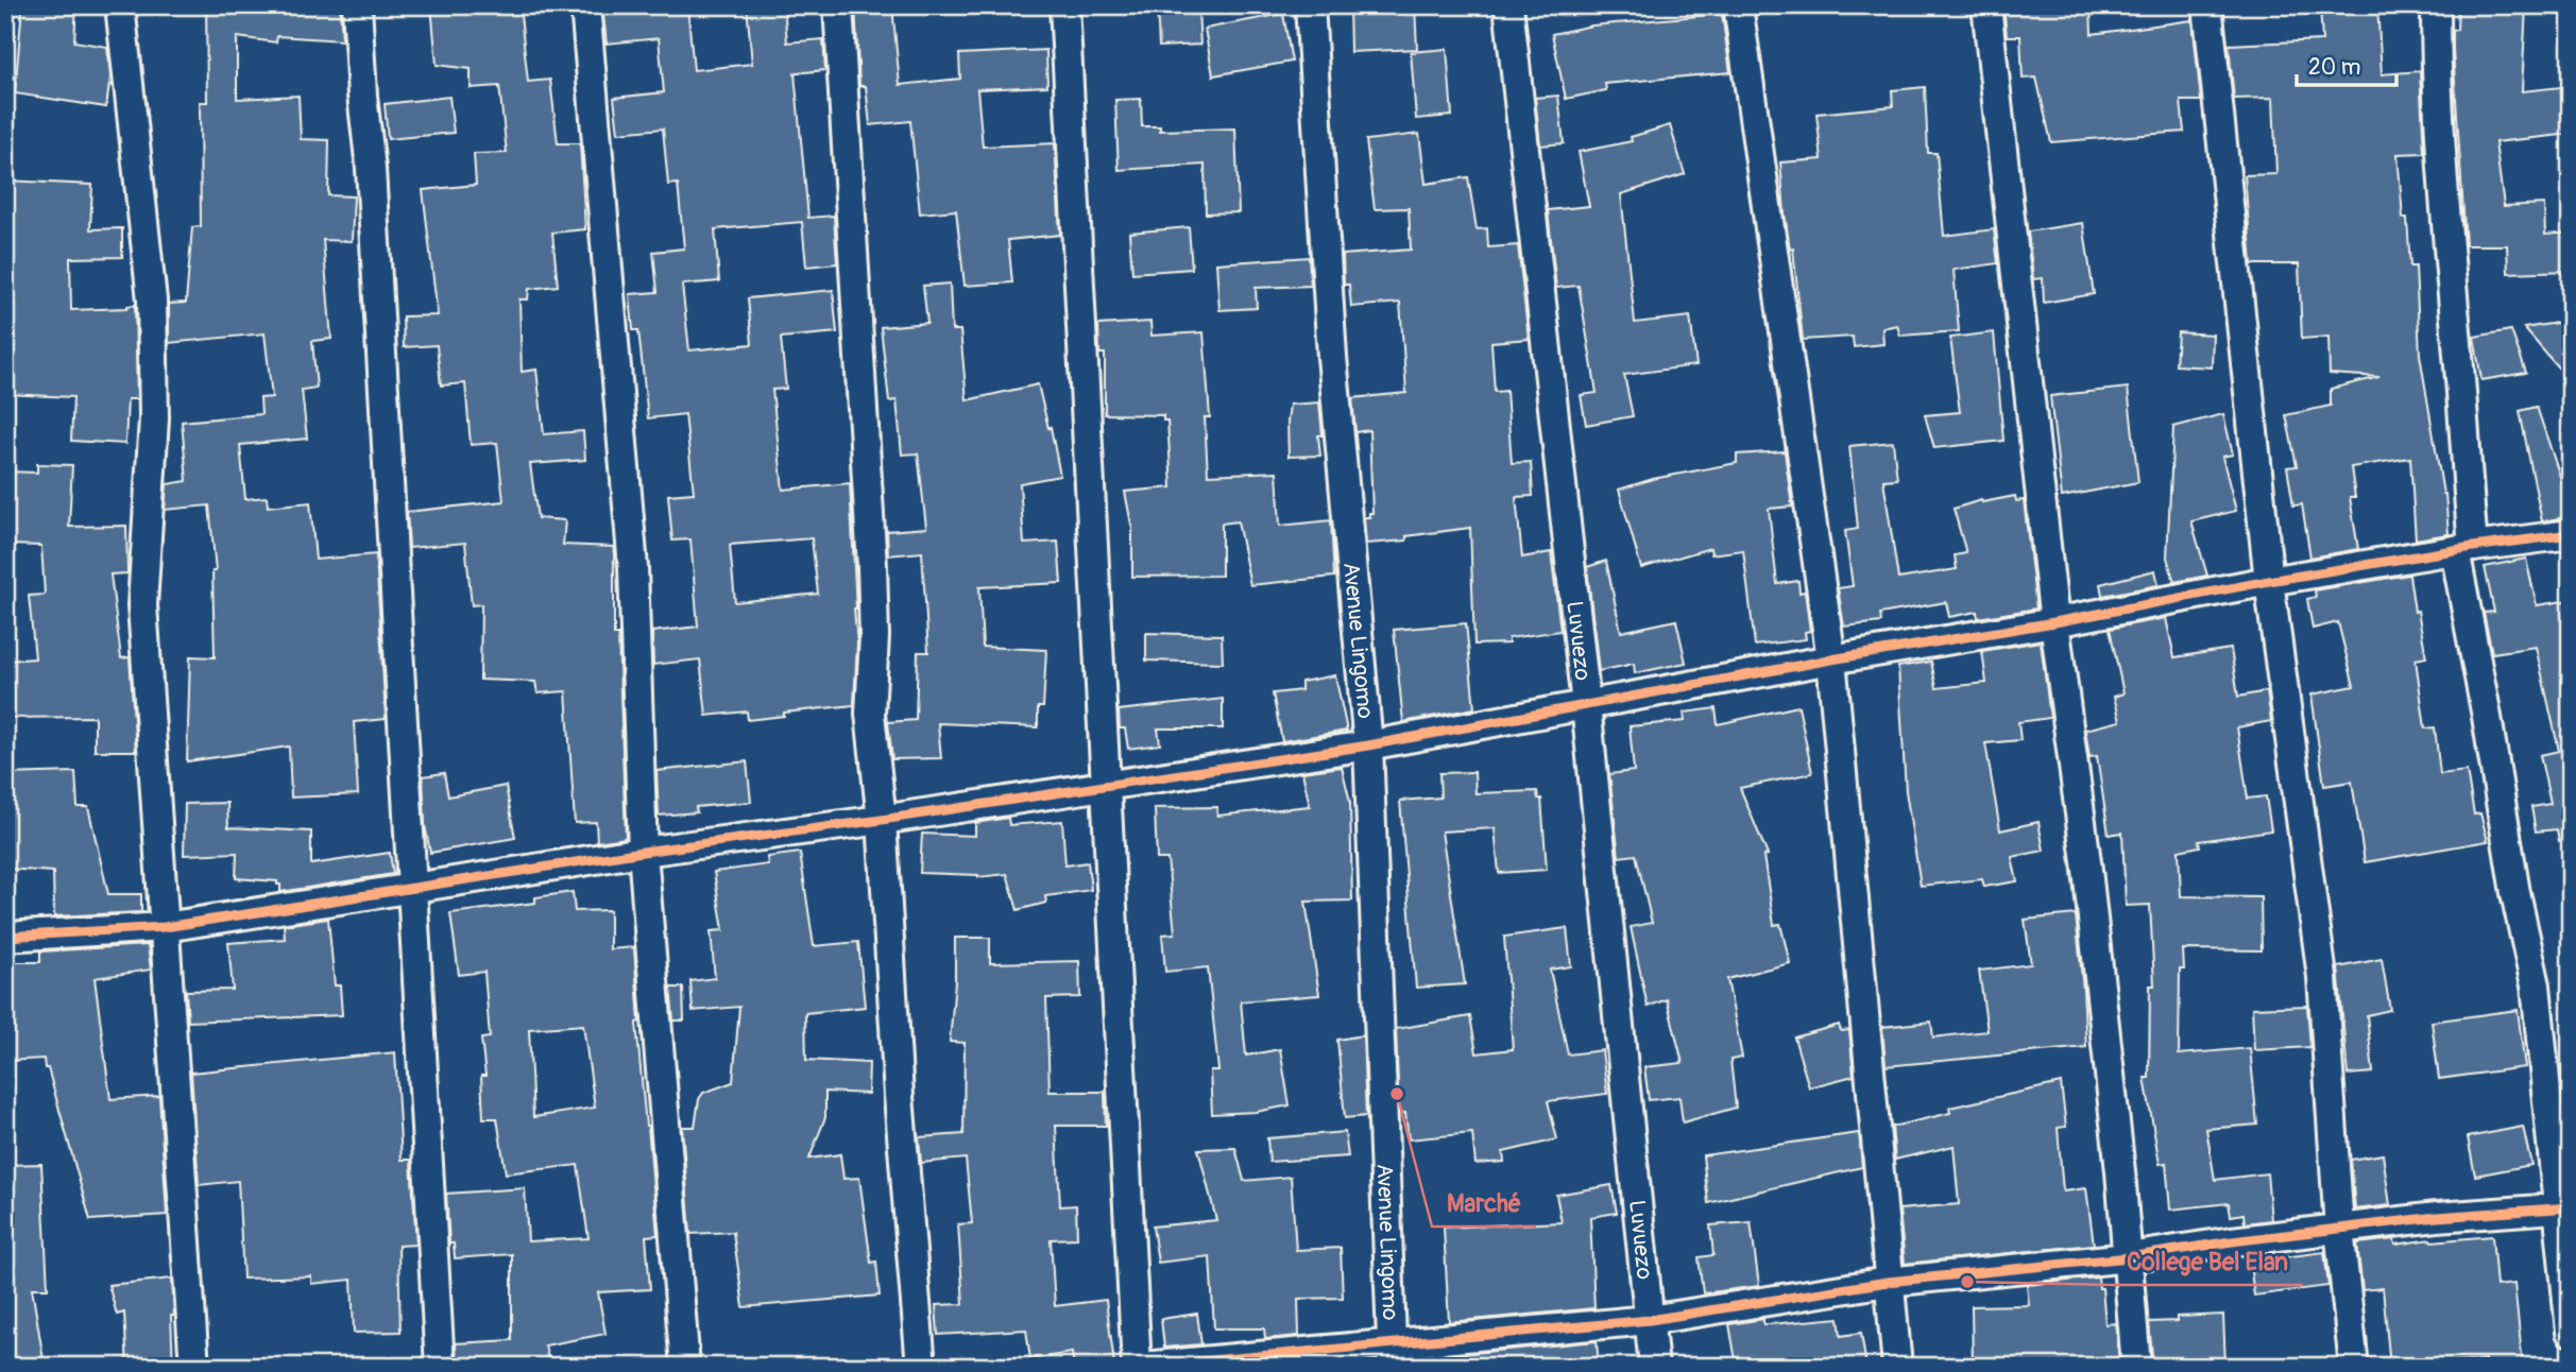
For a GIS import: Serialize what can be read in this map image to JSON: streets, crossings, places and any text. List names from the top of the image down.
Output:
{
  "streets": {
    "street": ["Avenue Lingomo", "Luvuezo"]
  },
  "places": ["Marché", "College Bel Elan"],
  "scale_bar": "20 m"
}
